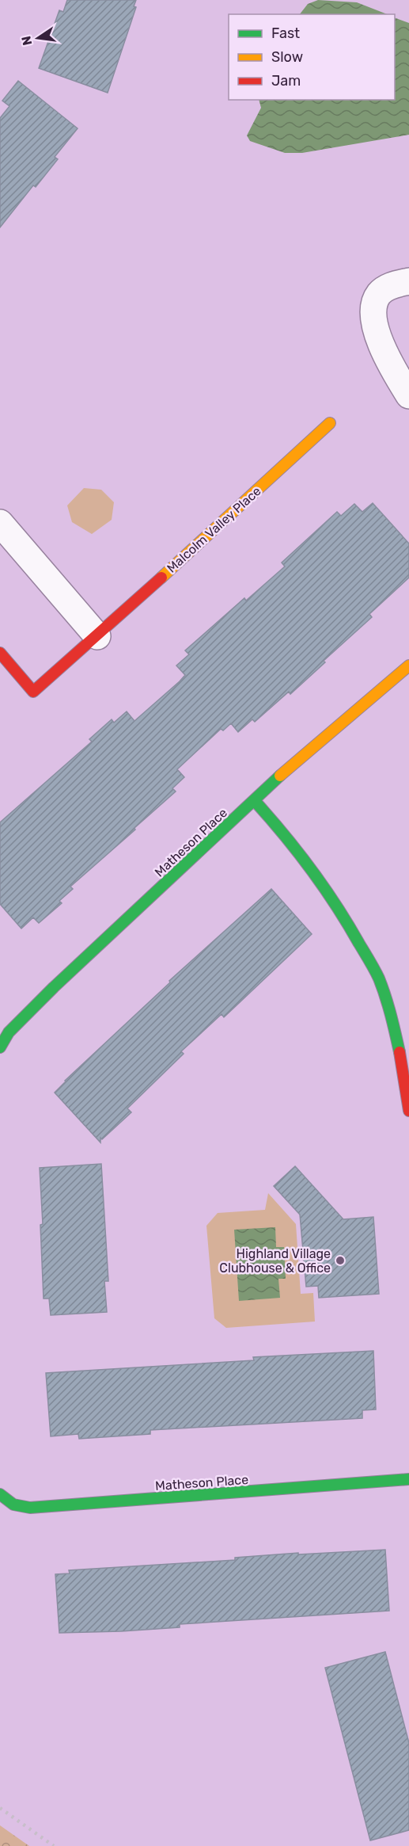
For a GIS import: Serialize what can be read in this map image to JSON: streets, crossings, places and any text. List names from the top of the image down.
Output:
{
  "streets": {
    "street": ["Malcolm Valley Place", "Matheson Place"]
  },
  "places": ["Highland Village Clubhouse & Office"],
  "legend": ["Fast", "Slow", "Jam"],
  "north": "left"
}
